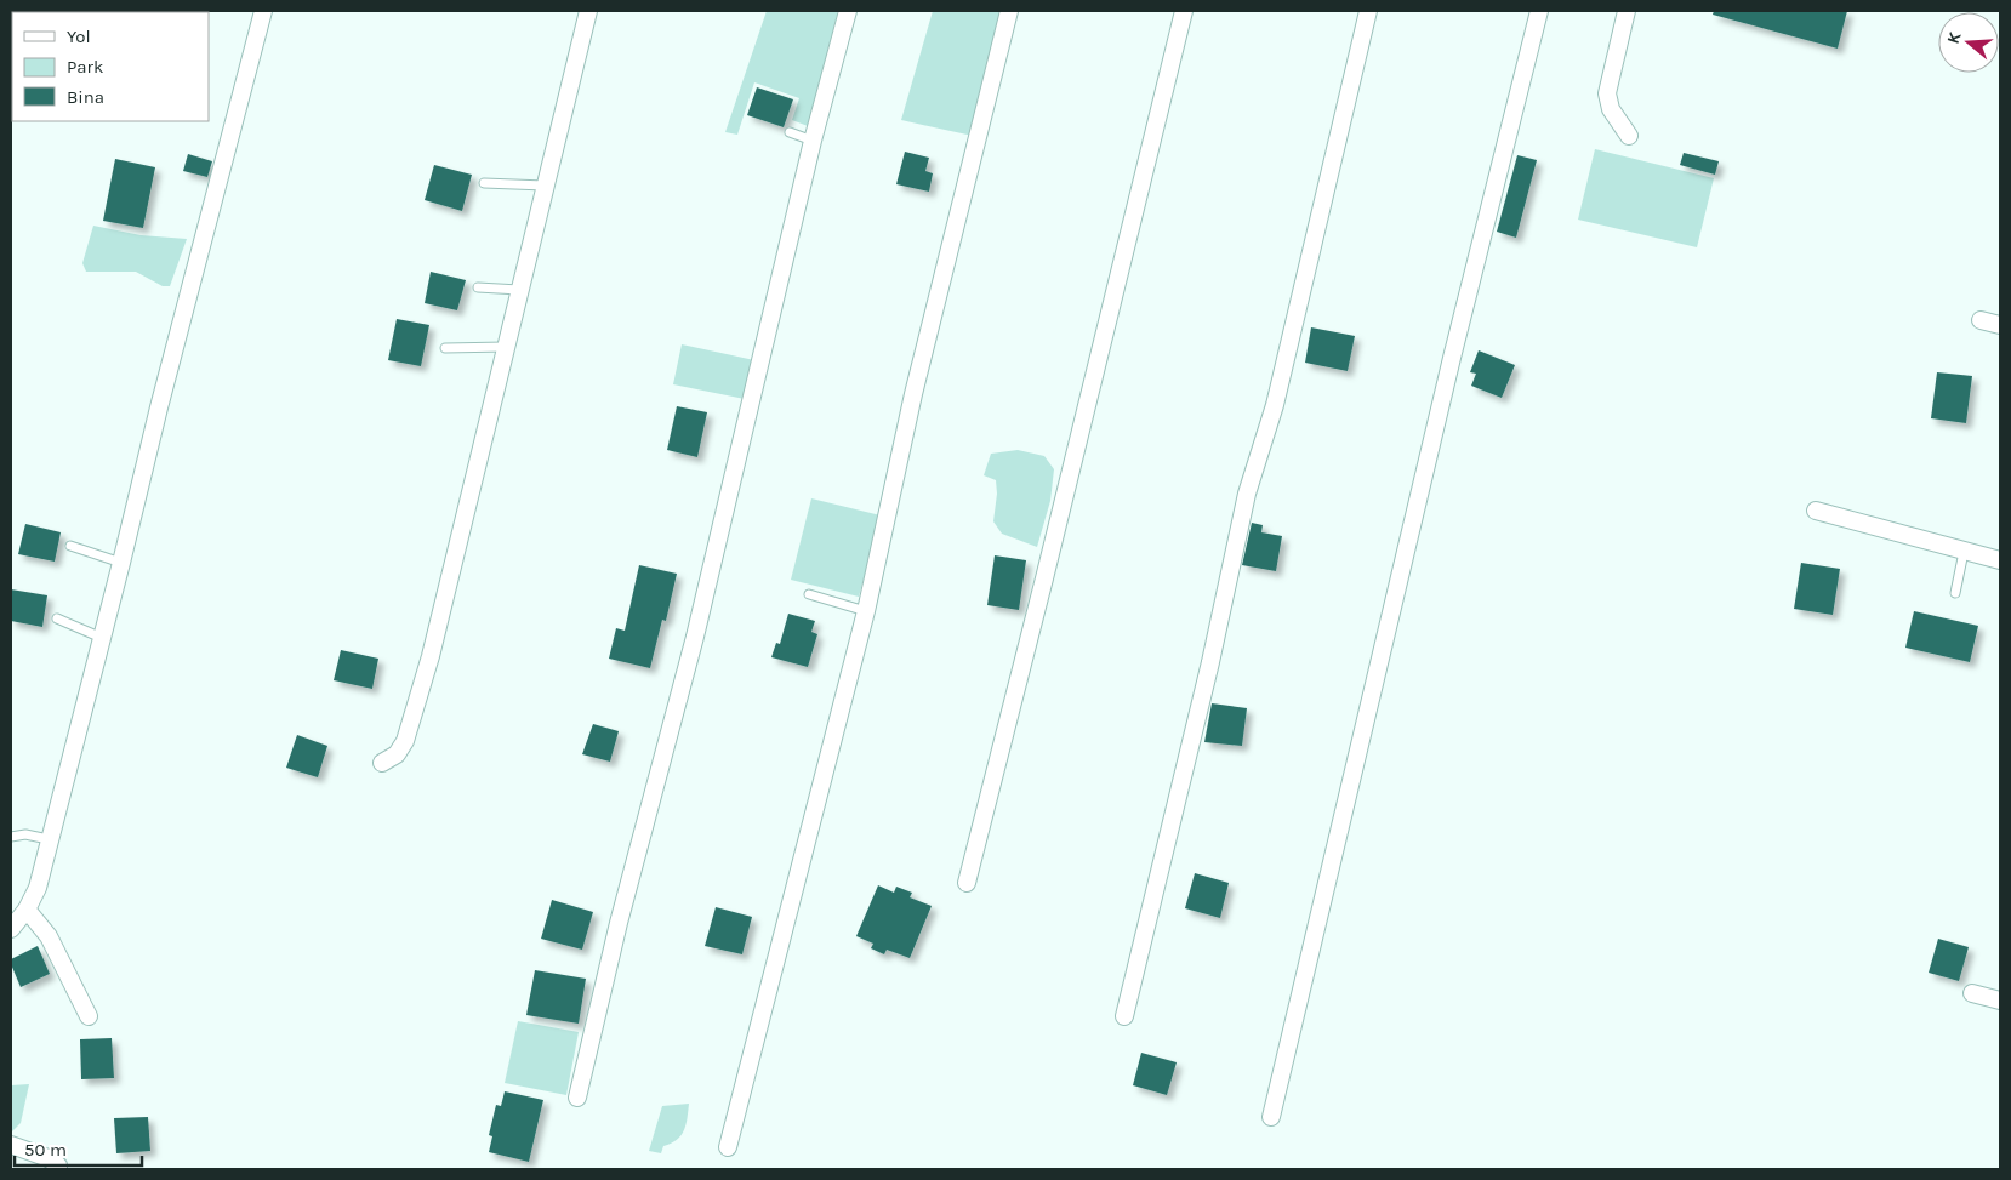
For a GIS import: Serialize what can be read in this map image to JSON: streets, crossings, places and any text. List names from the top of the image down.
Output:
{
  "legend": ["Yol", "Park", "Bina"],
  "scale_bar": "50 m",
  "north": "left"
}
